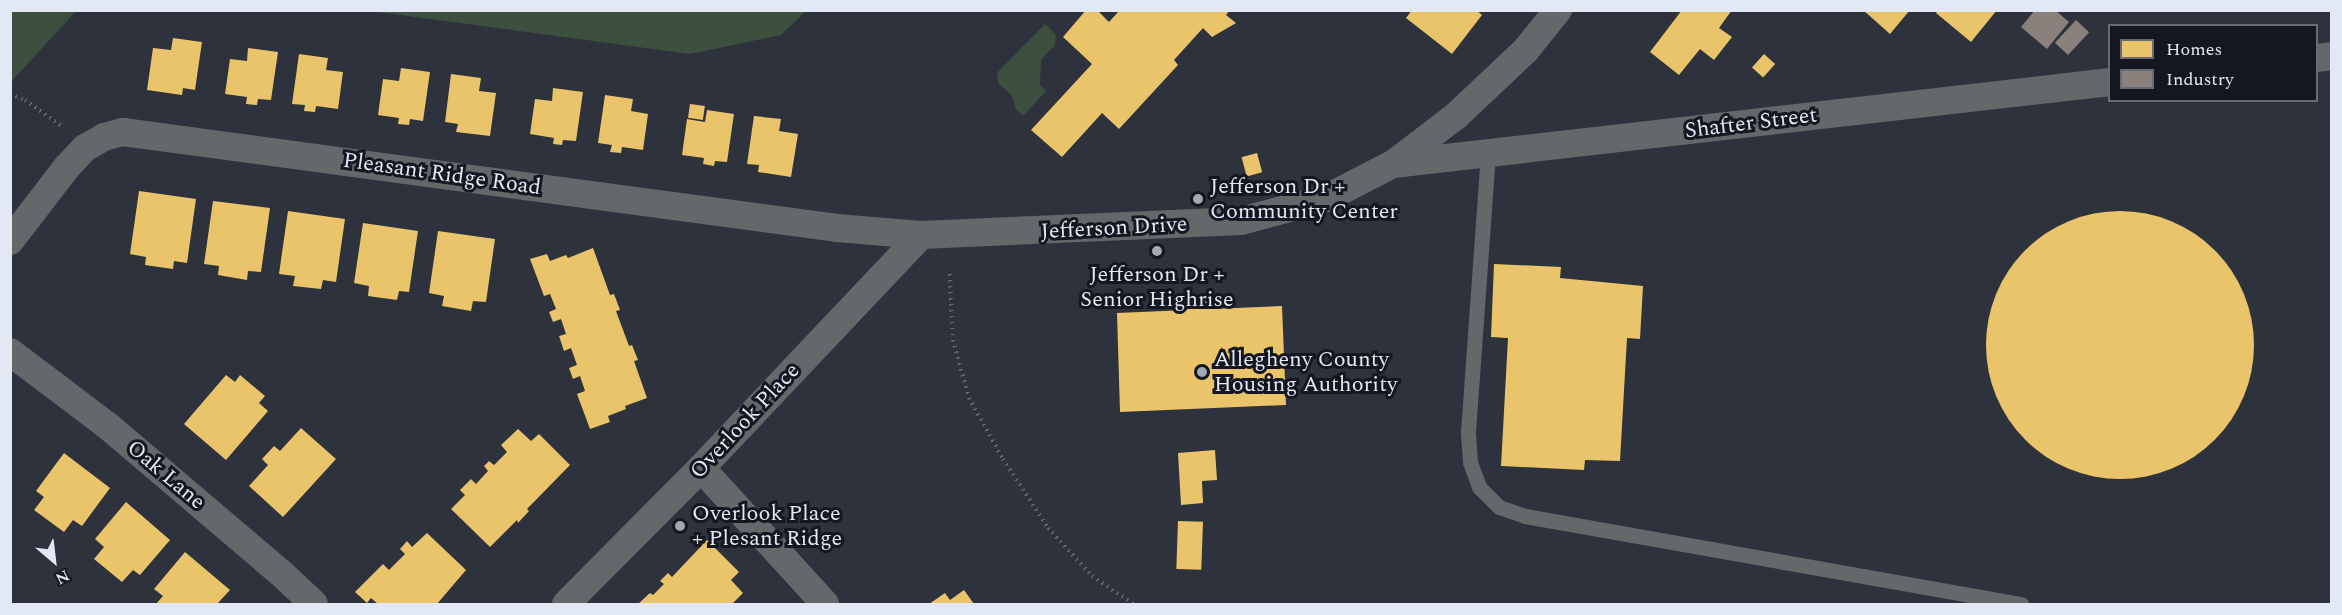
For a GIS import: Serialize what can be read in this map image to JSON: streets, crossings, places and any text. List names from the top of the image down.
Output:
{
  "streets": {
    "street": [
      "Shafter Street",
      "Pleasant Ridge Road",
      "Jefferson Drive",
      "Overlook Place",
      "Oak Lane"
    ]
  },
  "crossings": [
    ["Shafter Street", "Jefferson Drive"],
    ["Pleasant Ridge Road", "Jefferson Drive"],
    ["Pleasant Ridge Road", "Overlook Place"],
    ["Jefferson Drive", "Overlook Place"]
  ],
  "places": [
    "Jefferson Dr + Community Center",
    "Jefferson Dr + Senior Highrise",
    "Allegheny County Housing Authority",
    "Overlook Place + Plesant Ridge"
  ],
  "legend": ["Homes", "Industry"],
  "north": "bottom right"
}
